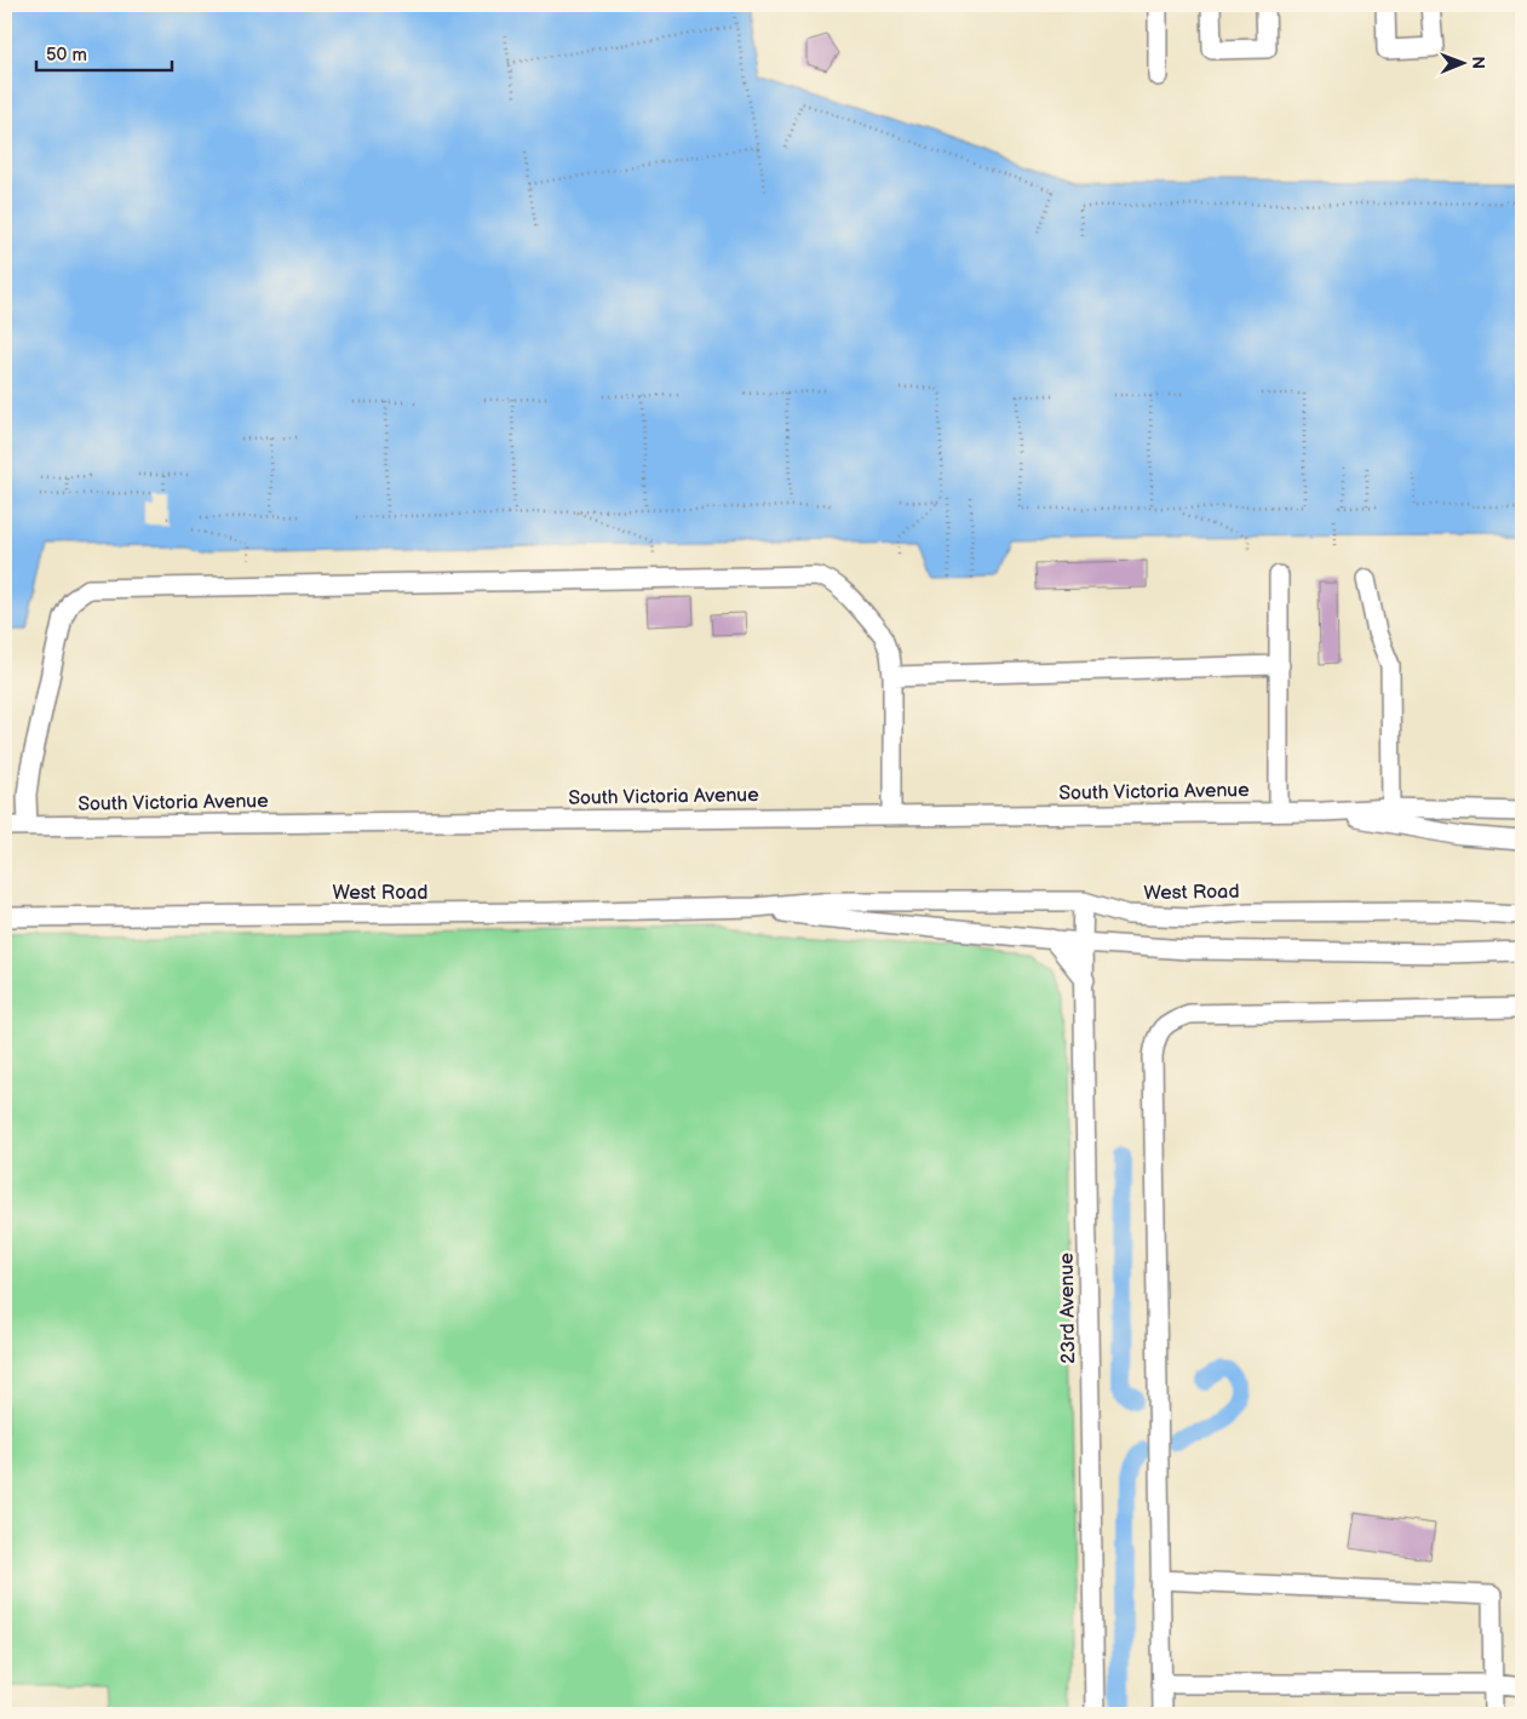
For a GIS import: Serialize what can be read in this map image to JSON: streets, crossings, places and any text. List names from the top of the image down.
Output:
{
  "streets": {
    "street": ["South Victoria Avenue", "West Road", "23rd Avenue"]
  },
  "crossings": [
    ["West Road", "23rd Avenue"]
  ],
  "scale_bar": "50 m",
  "north": "right"
}
